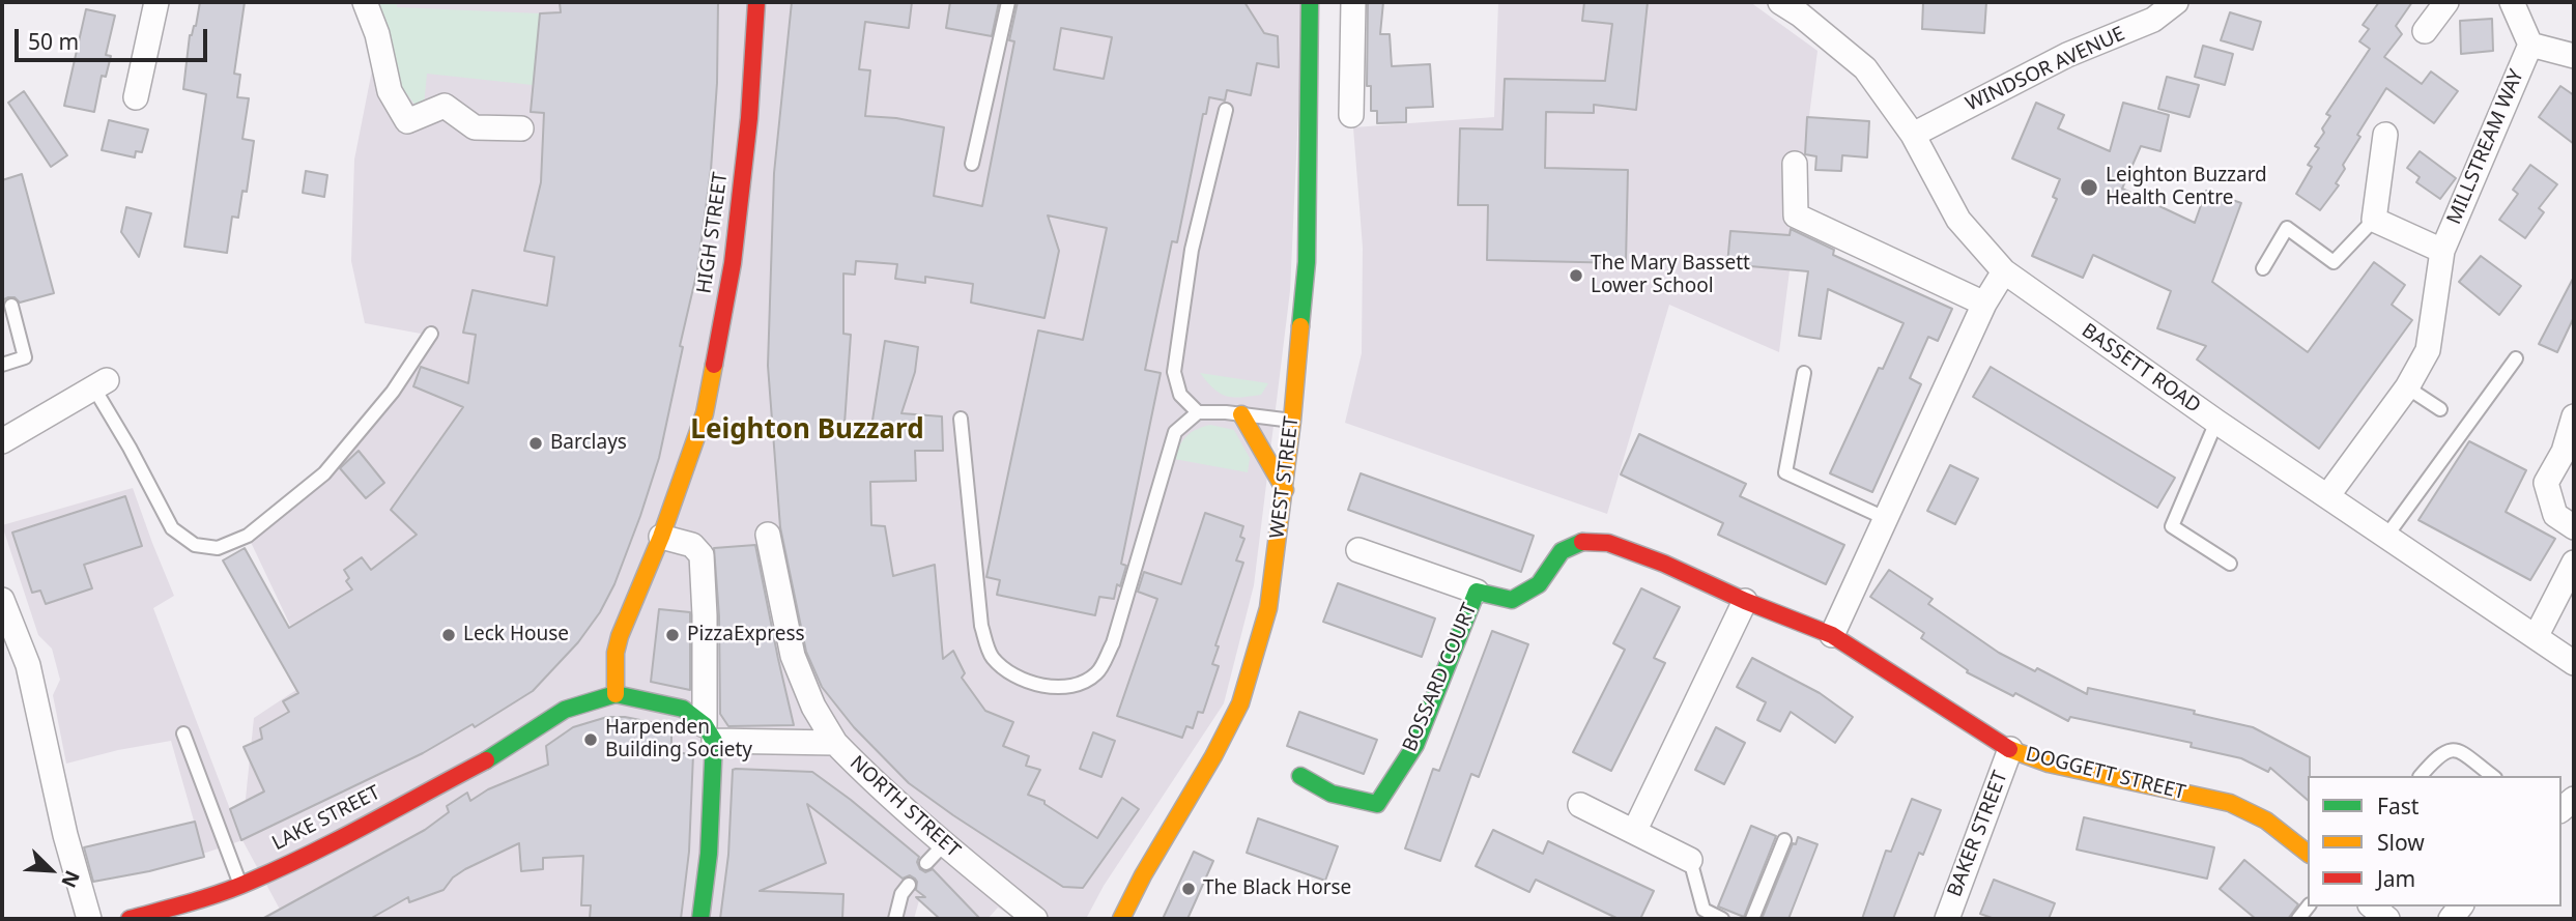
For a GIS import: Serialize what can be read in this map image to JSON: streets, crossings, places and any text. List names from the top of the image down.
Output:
{
  "streets": {
    "street": [
      "WINDSOR AVENUE",
      "MILLSTREAM WAY",
      "HIGH STREET",
      "BASSETT ROAD",
      "WEST STREET",
      "BOSSARD COURT",
      "DOGGETT STREET",
      "NORTH STREET",
      "LAKE STREET",
      "BAKER STREET"
    ]
  },
  "crossings": [
    ["WINDSOR AVENUE", "BASSETT ROAD"],
    ["MILLSTREAM WAY", "BASSETT ROAD"],
    ["HIGH STREET", "LAKE STREET"],
    ["BOSSARD COURT", "DOGGETT STREET"],
    ["DOGGETT STREET", "BAKER STREET"]
  ],
  "districts": ["Leighton Buzzard"],
  "places": [
    "Leighton Buzzard Health Centre",
    "The Mary Bassett Lower School",
    "Barclays",
    "Leck House",
    "PizzaExpress",
    "Harpenden Building Society",
    "The Black Horse"
  ],
  "legend": ["Fast", "Slow", "Jam"],
  "scale_bar": "50 m",
  "north": "bottom right"
}
